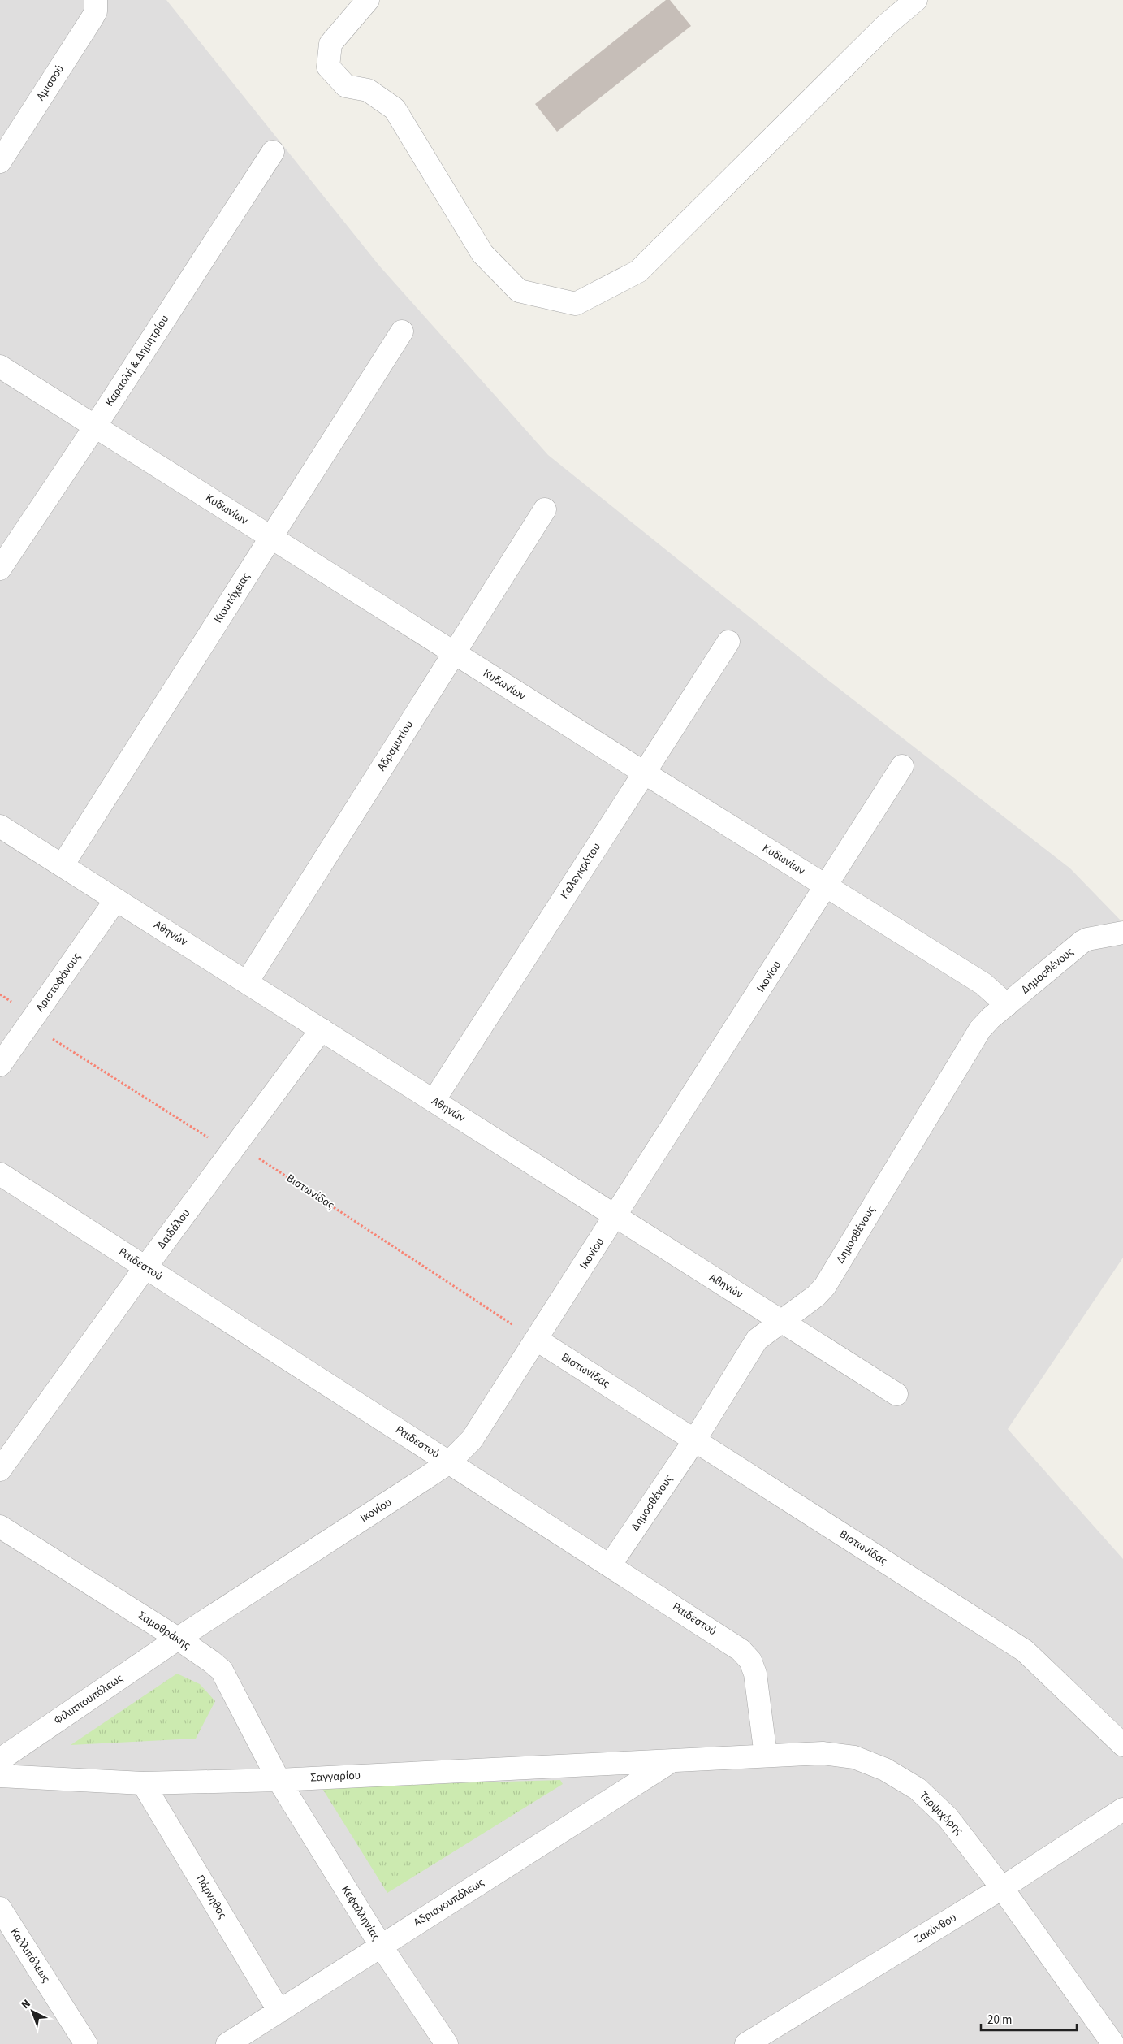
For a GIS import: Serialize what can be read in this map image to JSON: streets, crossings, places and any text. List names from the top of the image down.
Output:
{
  "streets": {
    "street": [
      "Αμισσού",
      "Καραολή & Δημητρίου",
      "Κυδωνίων",
      "Κιουτάχειας",
      "Αδραμυτίου",
      "Καλεγκρότου",
      "Αθηνών",
      "Δημοσθένους",
      "Ικονίου",
      "Αριστοφάνους",
      "Βιστωνίδας",
      "Δαιδάλου",
      "Ραιδεστού",
      "Σαμοθράκης",
      "Φιλιππουπόλεως",
      "Σαγγαρίου",
      "Τερψιχόρης",
      "Πάρνηθας",
      "Αδριανουπόλεως",
      "Κεφαλληνίας",
      "Ζακύνθου",
      "Καλλιπόλεως"
    ]
  },
  "crossings": [
    ["Καραολή & Δημητρίου", "Κυδωνίων"],
    ["Κυδωνίων", "Κιουτάχειας"],
    ["Κυδωνίων", "Αδραμυτίου"],
    ["Κυδωνίων", "Καλεγκρότου"],
    ["Κυδωνίων", "Δημοσθένους"],
    ["Κυδωνίων", "Ικονίου"],
    ["Κιουτάχειας", "Αθηνών"],
    ["Αδραμυτίου", "Αθηνών"],
    ["Καλεγκρότου", "Αθηνών"],
    ["Αθηνών", "Δημοσθένους"],
    ["Αθηνών", "Ικονίου"],
    ["Αθηνών", "Αριστοφάνους"],
    ["Αθηνών", "Δαιδάλου"],
    ["Δημοσθένους", "Βιστωνίδας"],
    ["Δημοσθένους", "Ραιδεστού"],
    ["Ικονίου", "Βιστωνίδας"],
    ["Ικονίου", "Ραιδεστού"],
    ["Ικονίου", "Σαμοθράκης"],
    ["Ικονίου", "Φιλιππουπόλεως"],
    ["Αριστοφάνους", "Βιστωνίδας"],
    ["Βιστωνίδας", "Δαιδάλου"],
    ["Δαιδάλου", "Ραιδεστού"],
    ["Ραιδεστού", "Τερψιχόρης"],
    ["Σαμοθράκης", "Φιλιππουπόλεως"],
    ["Σαμοθράκης", "Σαγγαρίου"],
    ["Σαμοθράκης", "Κεφαλληνίας"],
    ["Σαγγαρίου", "Τερψιχόρης"],
    ["Σαγγαρίου", "Πάρνηθας"],
    ["Σαγγαρίου", "Αδριανουπόλεως"],
    ["Σαγγαρίου", "Κεφαλληνίας"],
    ["Τερψιχόρης", "Αδριανουπόλεως"],
    ["Τερψιχόρης", "Ζακύνθου"],
    ["Πάρνηθας", "Αδριανουπόλεως"],
    ["Αδριανουπόλεως", "Κεφαλληνίας"]
  ],
  "scale_bar": "20 m",
  "north": "top left"
}
